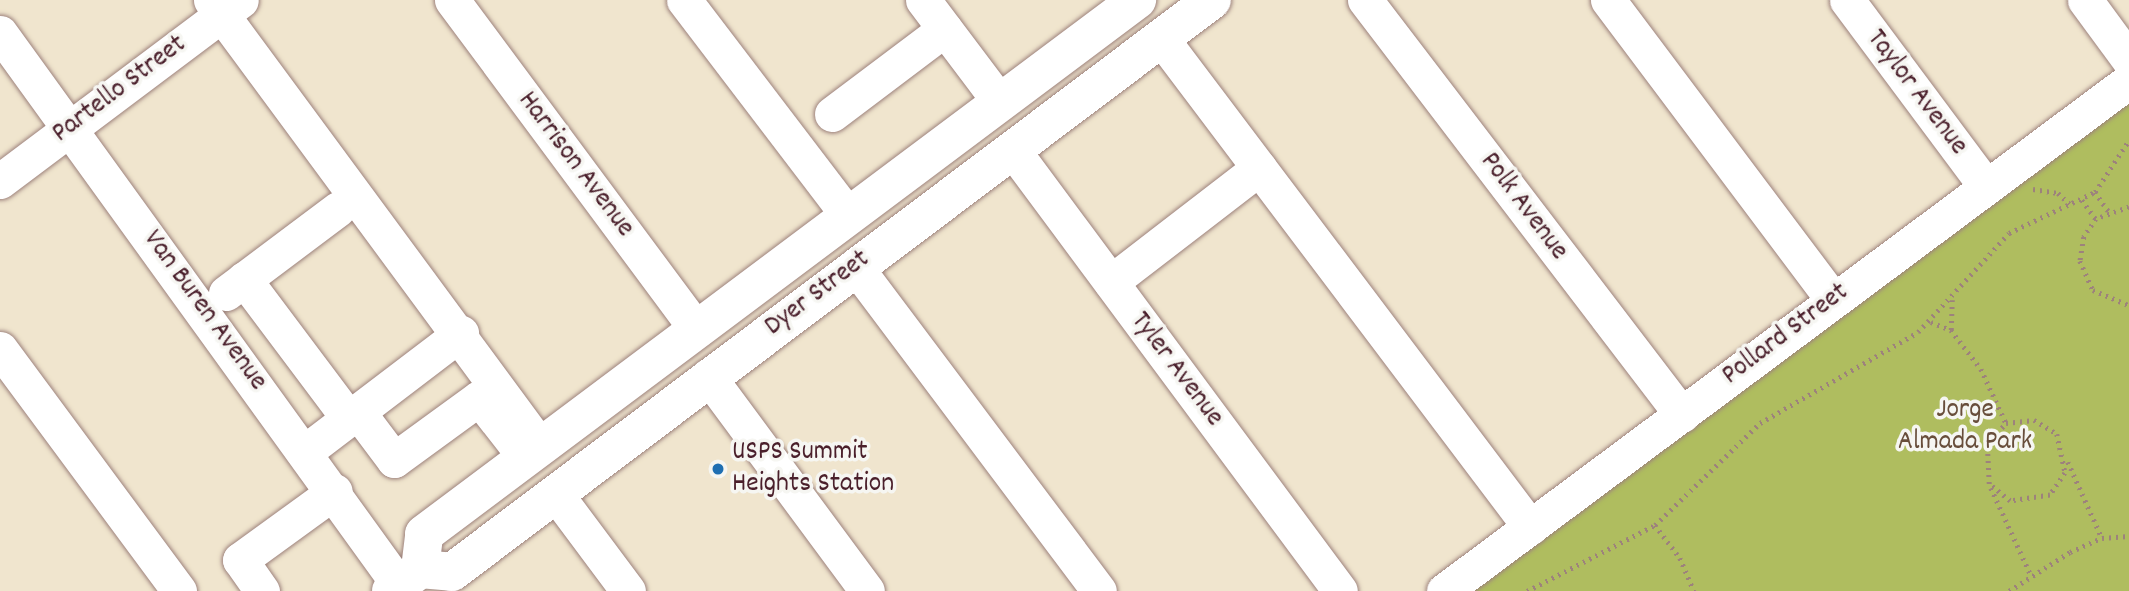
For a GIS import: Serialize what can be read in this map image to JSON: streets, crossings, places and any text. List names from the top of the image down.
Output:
{
  "streets": {
    "main road": ["Dyer Street"],
    "street": [
      "Partello Street",
      "Taylor Avenue",
      "Harrison Avenue",
      "Polk Avenue",
      "Van Buren Avenue",
      "Pollard Street",
      "Tyler Avenue"
    ]
  },
  "crossings": [
    ["Partello Street", "Van Buren Avenue"],
    ["Taylor Avenue", "Pollard Street"],
    ["Harrison Avenue", "Dyer Street"],
    ["Polk Avenue", "Pollard Street"],
    ["Dyer Street", "Van Buren Avenue"],
    ["Dyer Street", "Tyler Avenue"]
  ],
  "parks": ["Jorge Almada Park"],
  "places": ["USPS Summit Heights Station"]
}
